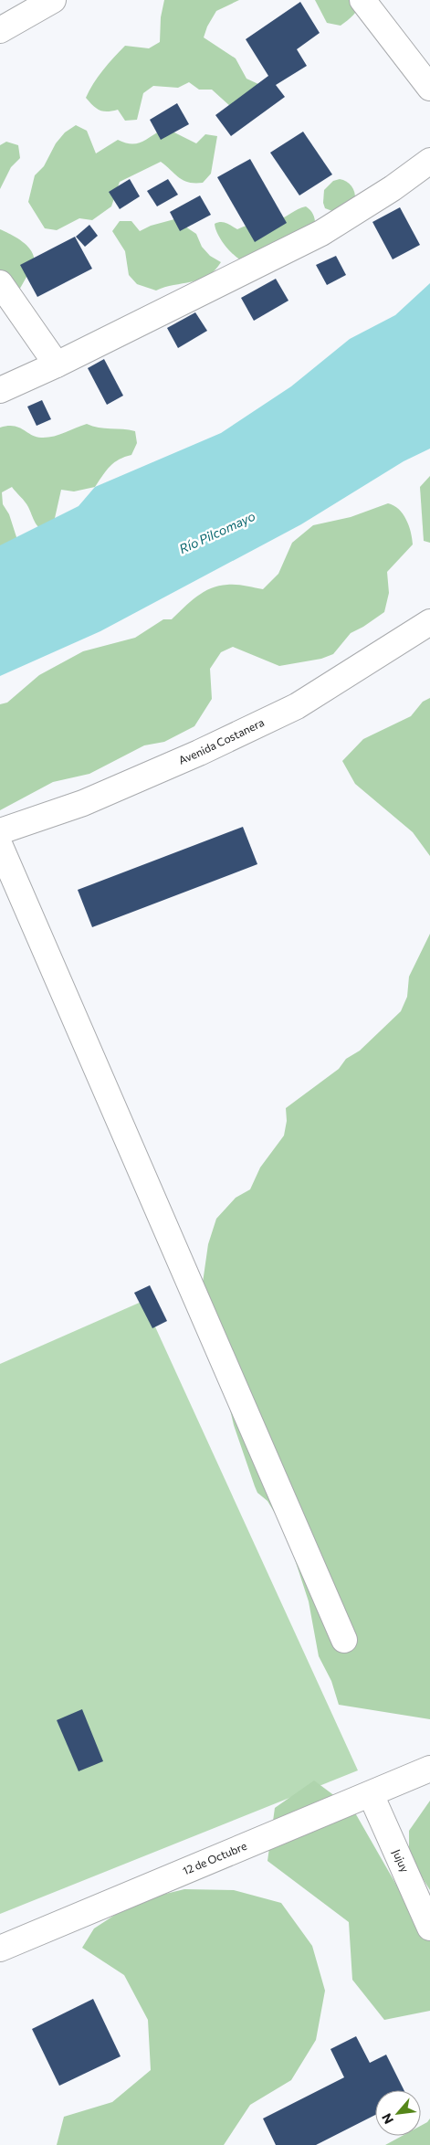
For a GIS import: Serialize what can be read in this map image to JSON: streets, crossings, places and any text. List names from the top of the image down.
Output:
{
  "streets": {
    "street": ["Avenida Costanera", "12 de Octubre", "Jujuy"]
  },
  "crossings": [
    ["12 de Octubre", "Jujuy"]
  ],
  "water": ["Río Pilcomayo"],
  "north": "bottom left"
}
